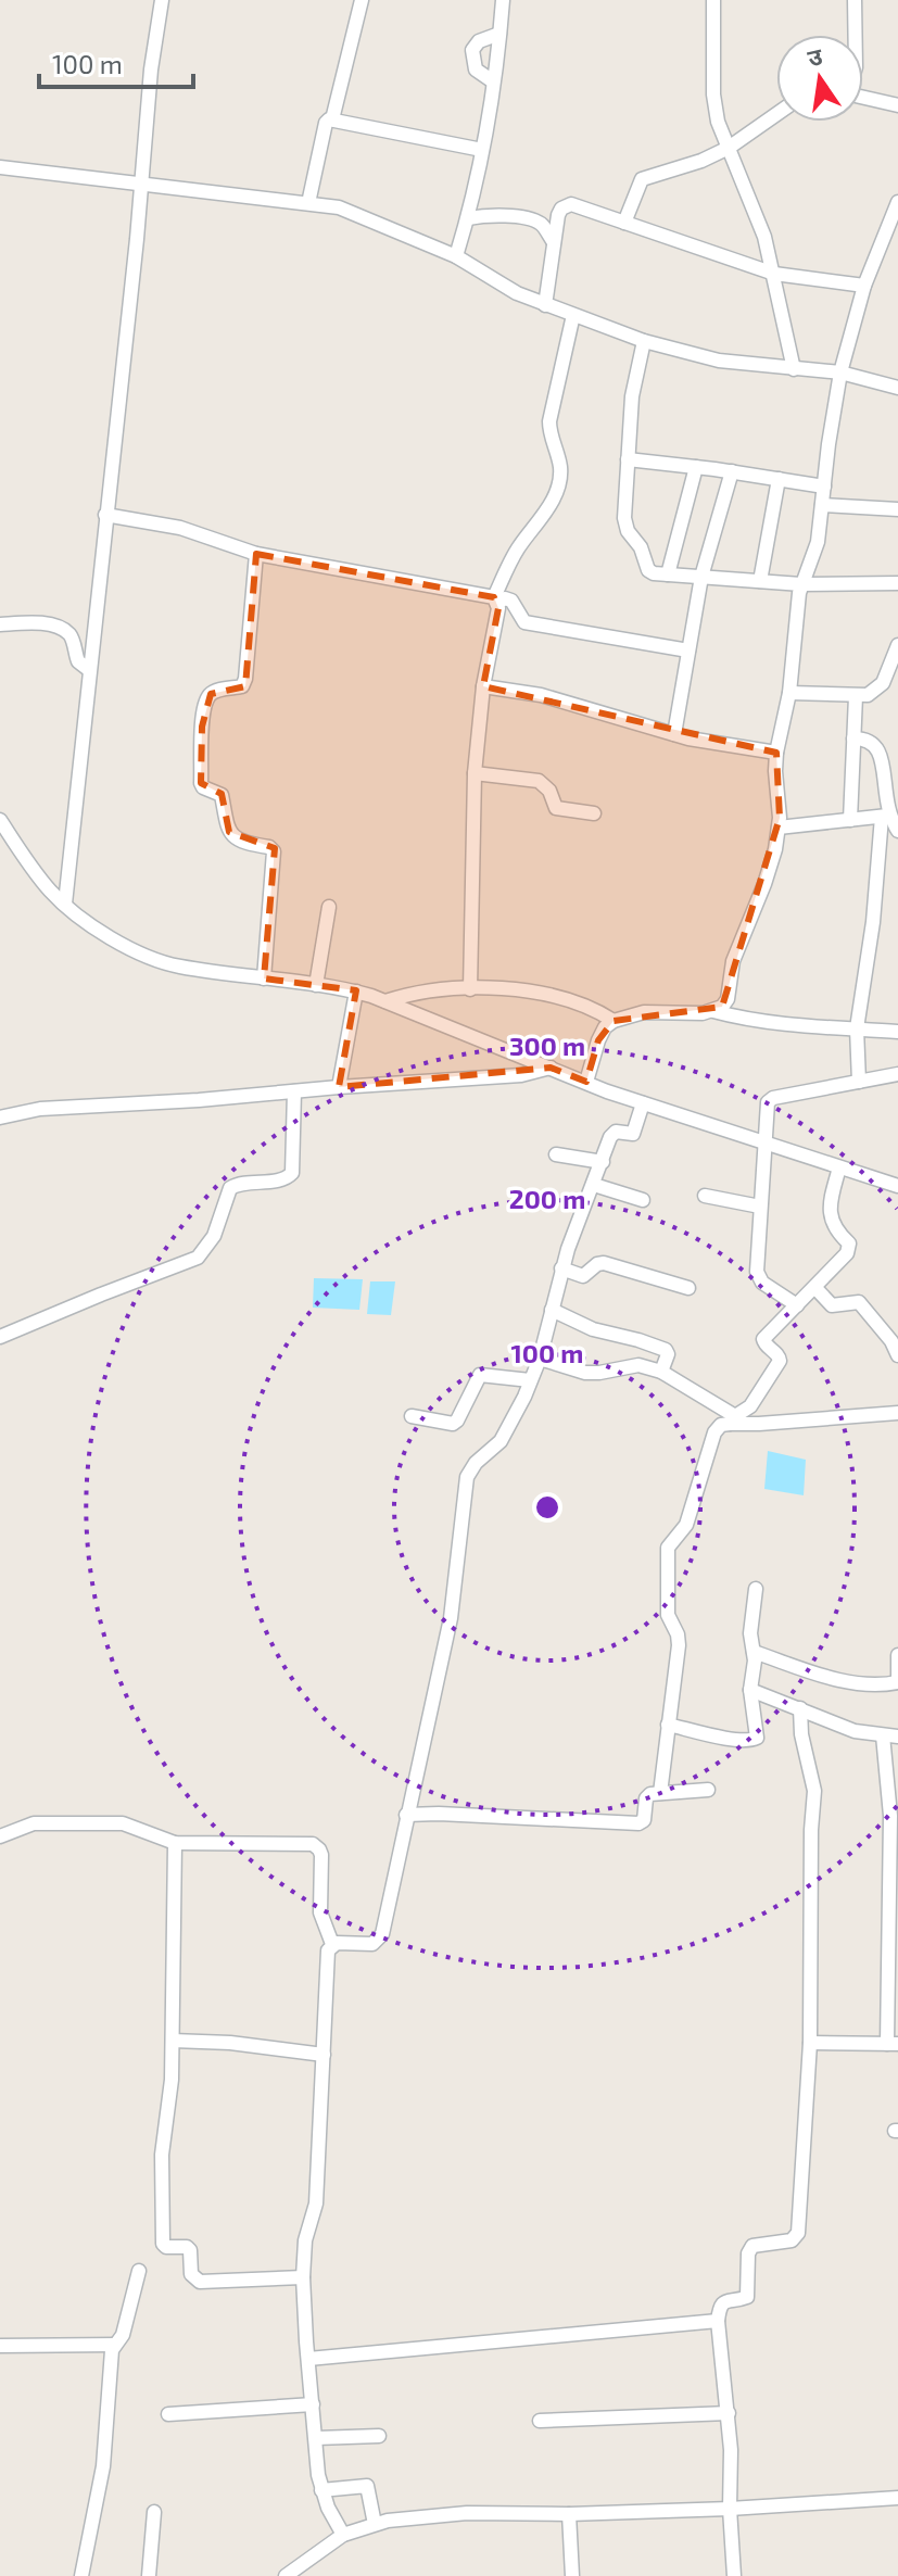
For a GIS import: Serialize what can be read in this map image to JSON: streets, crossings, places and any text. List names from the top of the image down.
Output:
{
  "scale_bar": "100 m",
  "north": "top",
  "rings": ["300 m", "200 m", "100 m"]
}
